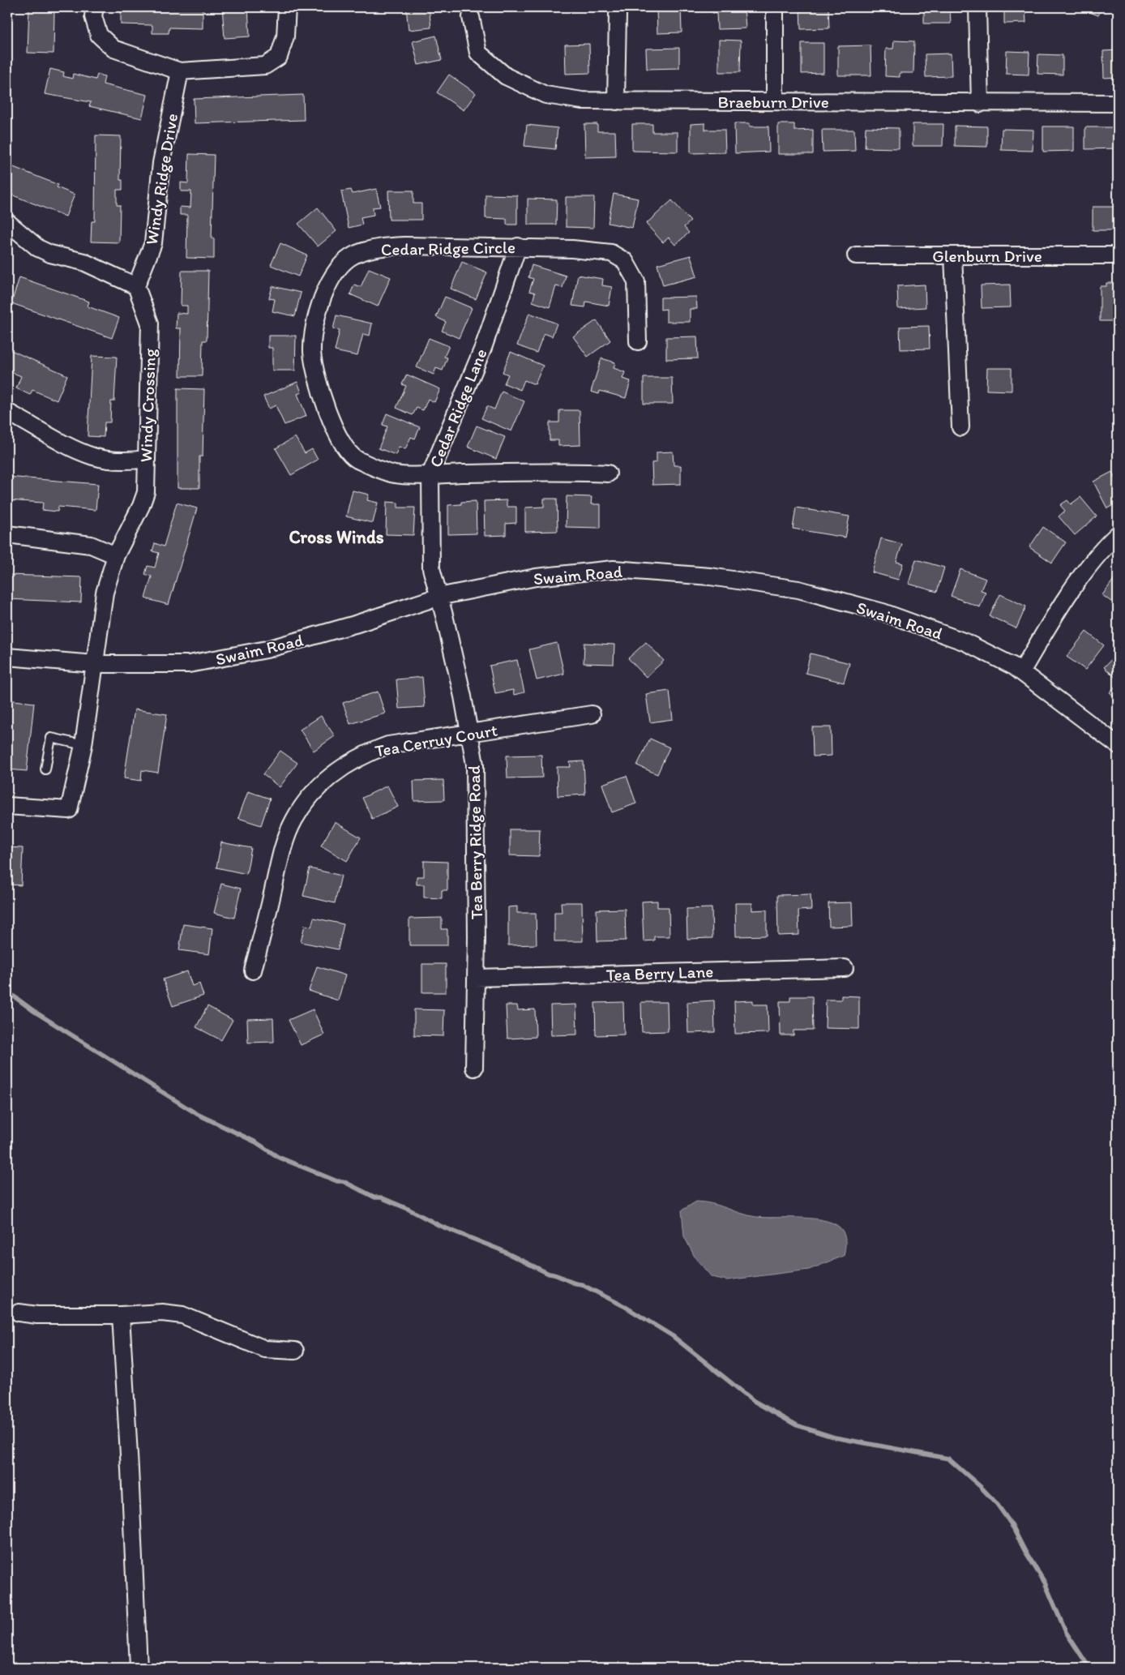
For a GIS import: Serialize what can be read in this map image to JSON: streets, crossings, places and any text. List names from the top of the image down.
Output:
{
  "streets": {
    "street": [
      "Braeburn Drive",
      "Windy Ridge Drive",
      "Cedar Ridge Circle",
      "Glenburn Drive",
      "Windy Crossing",
      "Cedar Ridge Lane",
      "Swaim Road",
      "Tea Cerruy Court",
      "Tea Berry Ridge Road",
      "Tea Berry Lane"
    ]
  },
  "crossings": [
    ["Windy Ridge Drive", "Windy Crossing"],
    ["Cedar Ridge Circle", "Cedar Ridge Lane"],
    ["Windy Crossing", "Swaim Road"],
    ["Cedar Ridge Lane", "Swaim Road"],
    ["Cedar Ridge Lane", "Tea Berry Ridge Road"],
    ["Swaim Road", "Tea Berry Ridge Road"],
    ["Tea Cerruy Court", "Tea Berry Ridge Road"],
    ["Tea Berry Ridge Road", "Tea Berry Lane"]
  ],
  "districts": ["Cross Winds"]
}
